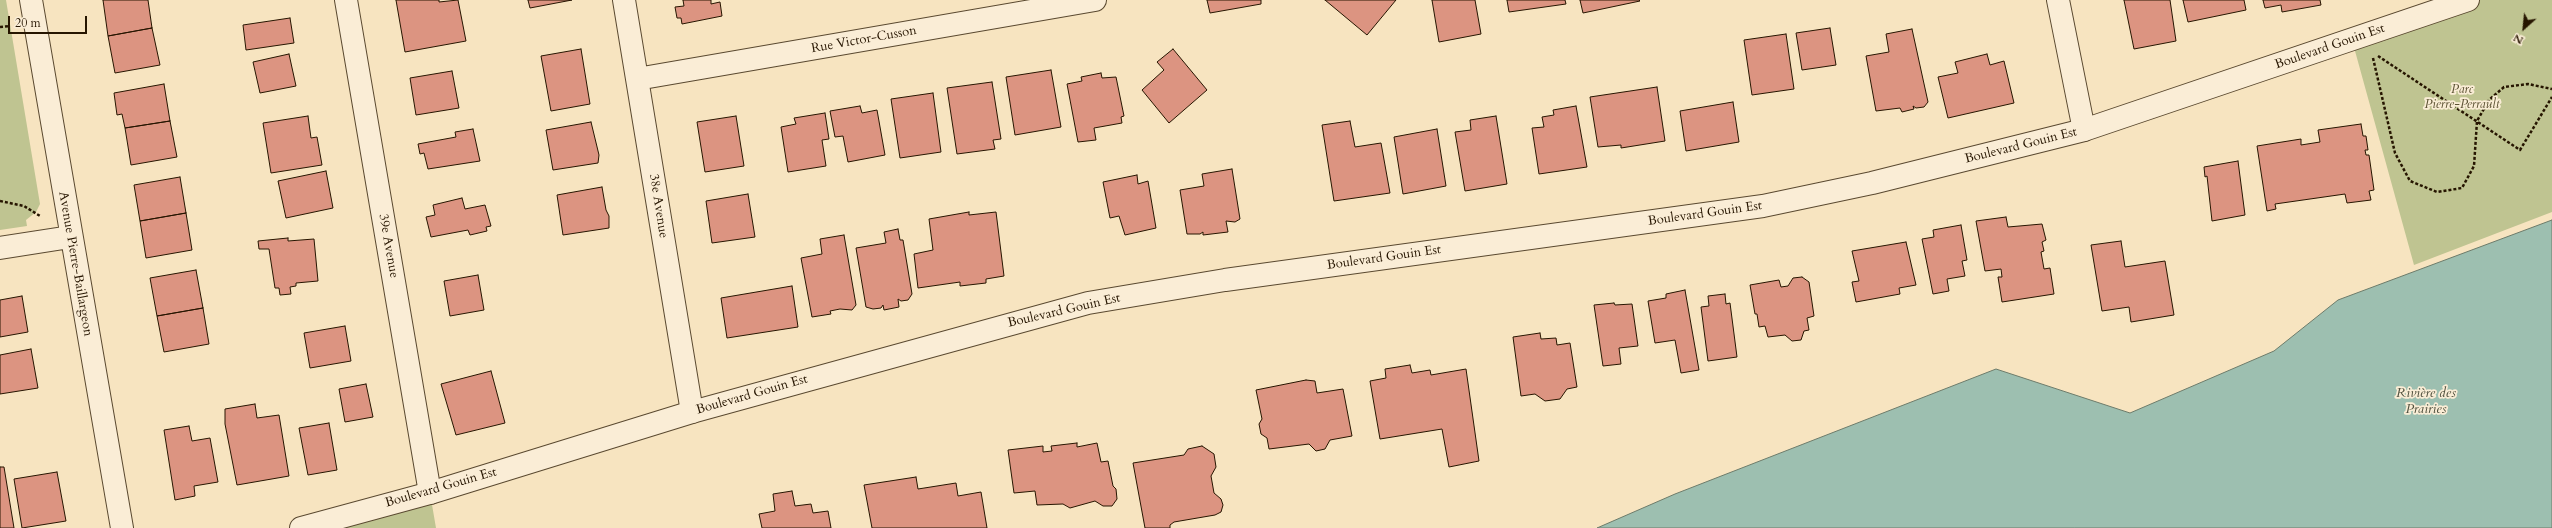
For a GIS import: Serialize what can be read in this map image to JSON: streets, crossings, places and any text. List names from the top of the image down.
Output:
{
  "streets": {
    "street": [
      "Rue Victor-Cusson",
      "Boulevard Gouin Est",
      "38e Avenue",
      "39e Avenue",
      "Avenue Pierre-Baillargeon"
    ]
  },
  "crossings": [
    ["Rue Victor-Cusson", "38e Avenue"],
    ["Boulevard Gouin Est", "38e Avenue"],
    ["Boulevard Gouin Est", "39e Avenue"]
  ],
  "water": ["Rivière des Prairies"],
  "parks": ["Parc Pierre-Perrault"],
  "scale_bar": "20 m",
  "north": "bottom left"
}
